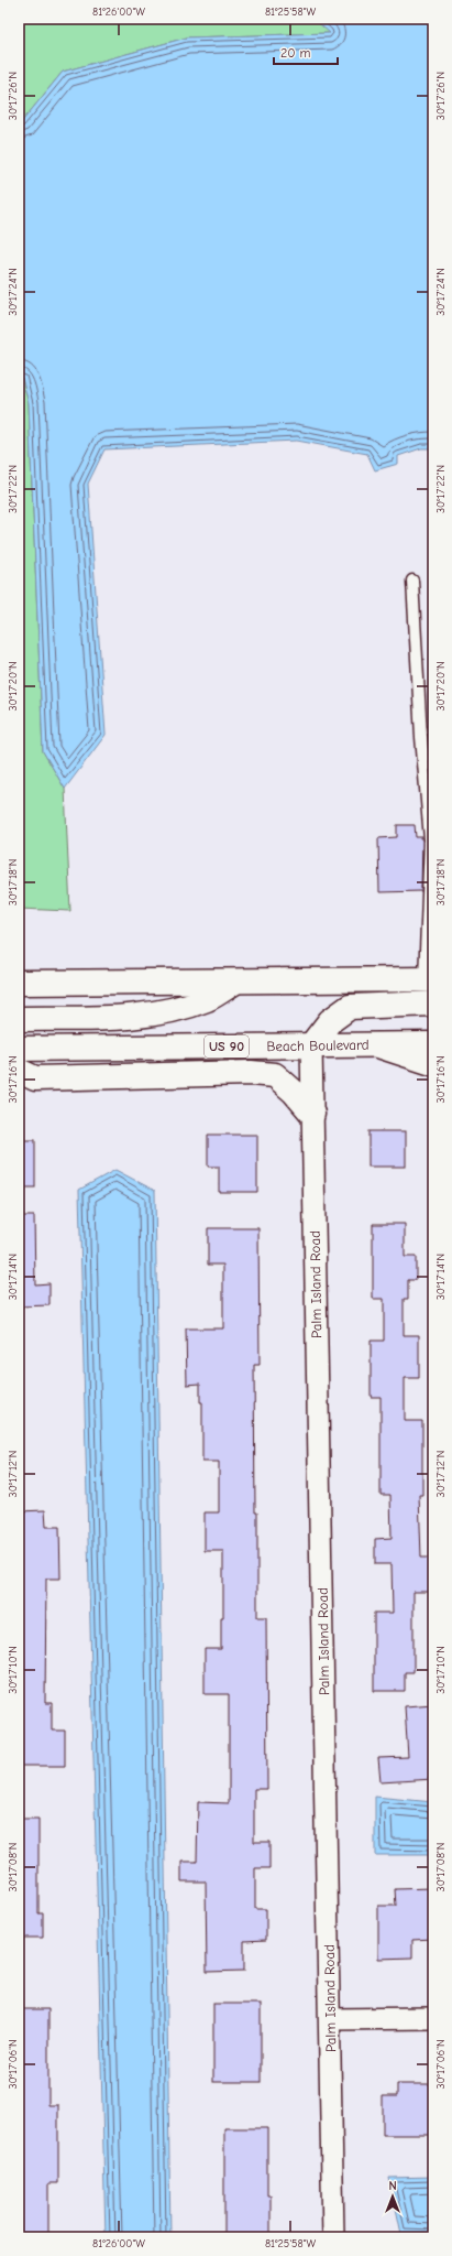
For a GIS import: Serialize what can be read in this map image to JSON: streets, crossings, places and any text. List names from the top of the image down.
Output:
{
  "streets": {
    "highway": ["Beach Boulevard", "US 90"],
    "street": ["Palm Island Road"]
  },
  "crossings": [
    ["Beach Boulevard", "Palm Island Road"]
  ],
  "scale_bar": "20 m",
  "north": "top",
  "coordinates": [
    "81°26'00\"W",
    "81°25'58\"W",
    "30°17'26\"N",
    "30°17'24\"N",
    "30°17'22\"N",
    "30°17'20\"N",
    "30°17'18\"N",
    "30°17'16\"N",
    "30°17'14\"N",
    "30°17'12\"N",
    "30°17'10\"N",
    "30°17'08\"N",
    "30°17'06\"N"
  ]
}
